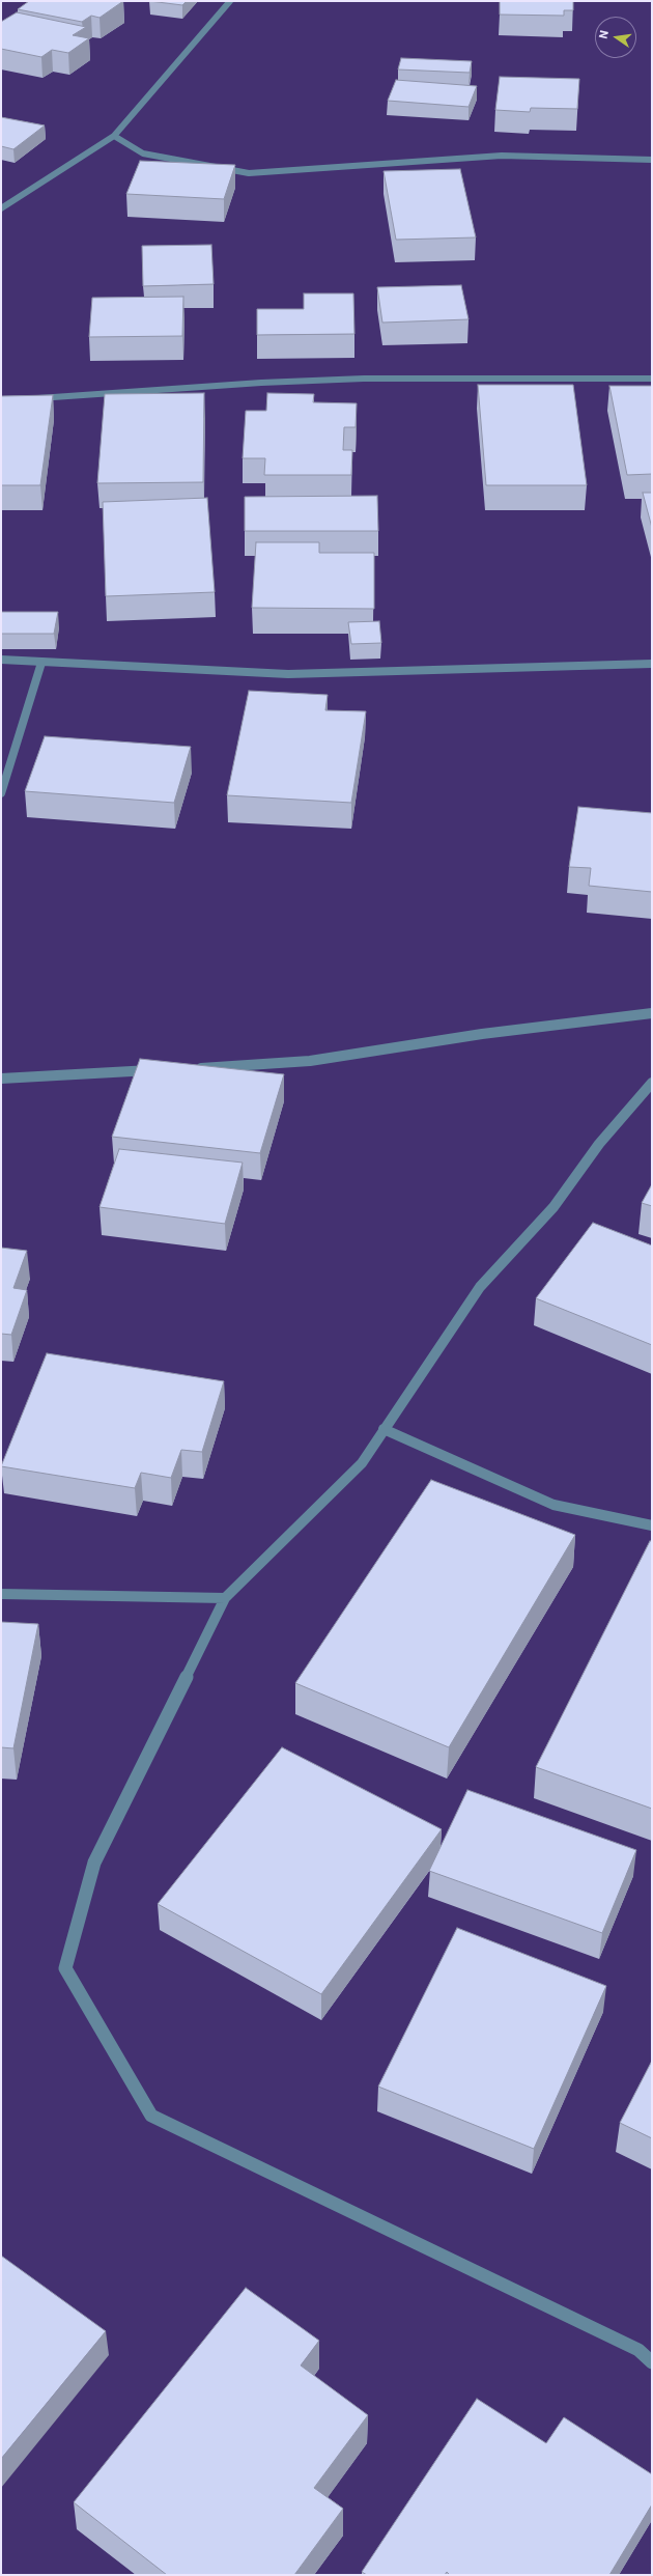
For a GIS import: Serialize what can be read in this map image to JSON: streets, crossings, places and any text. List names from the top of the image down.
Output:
{
  "north": "left"
}
